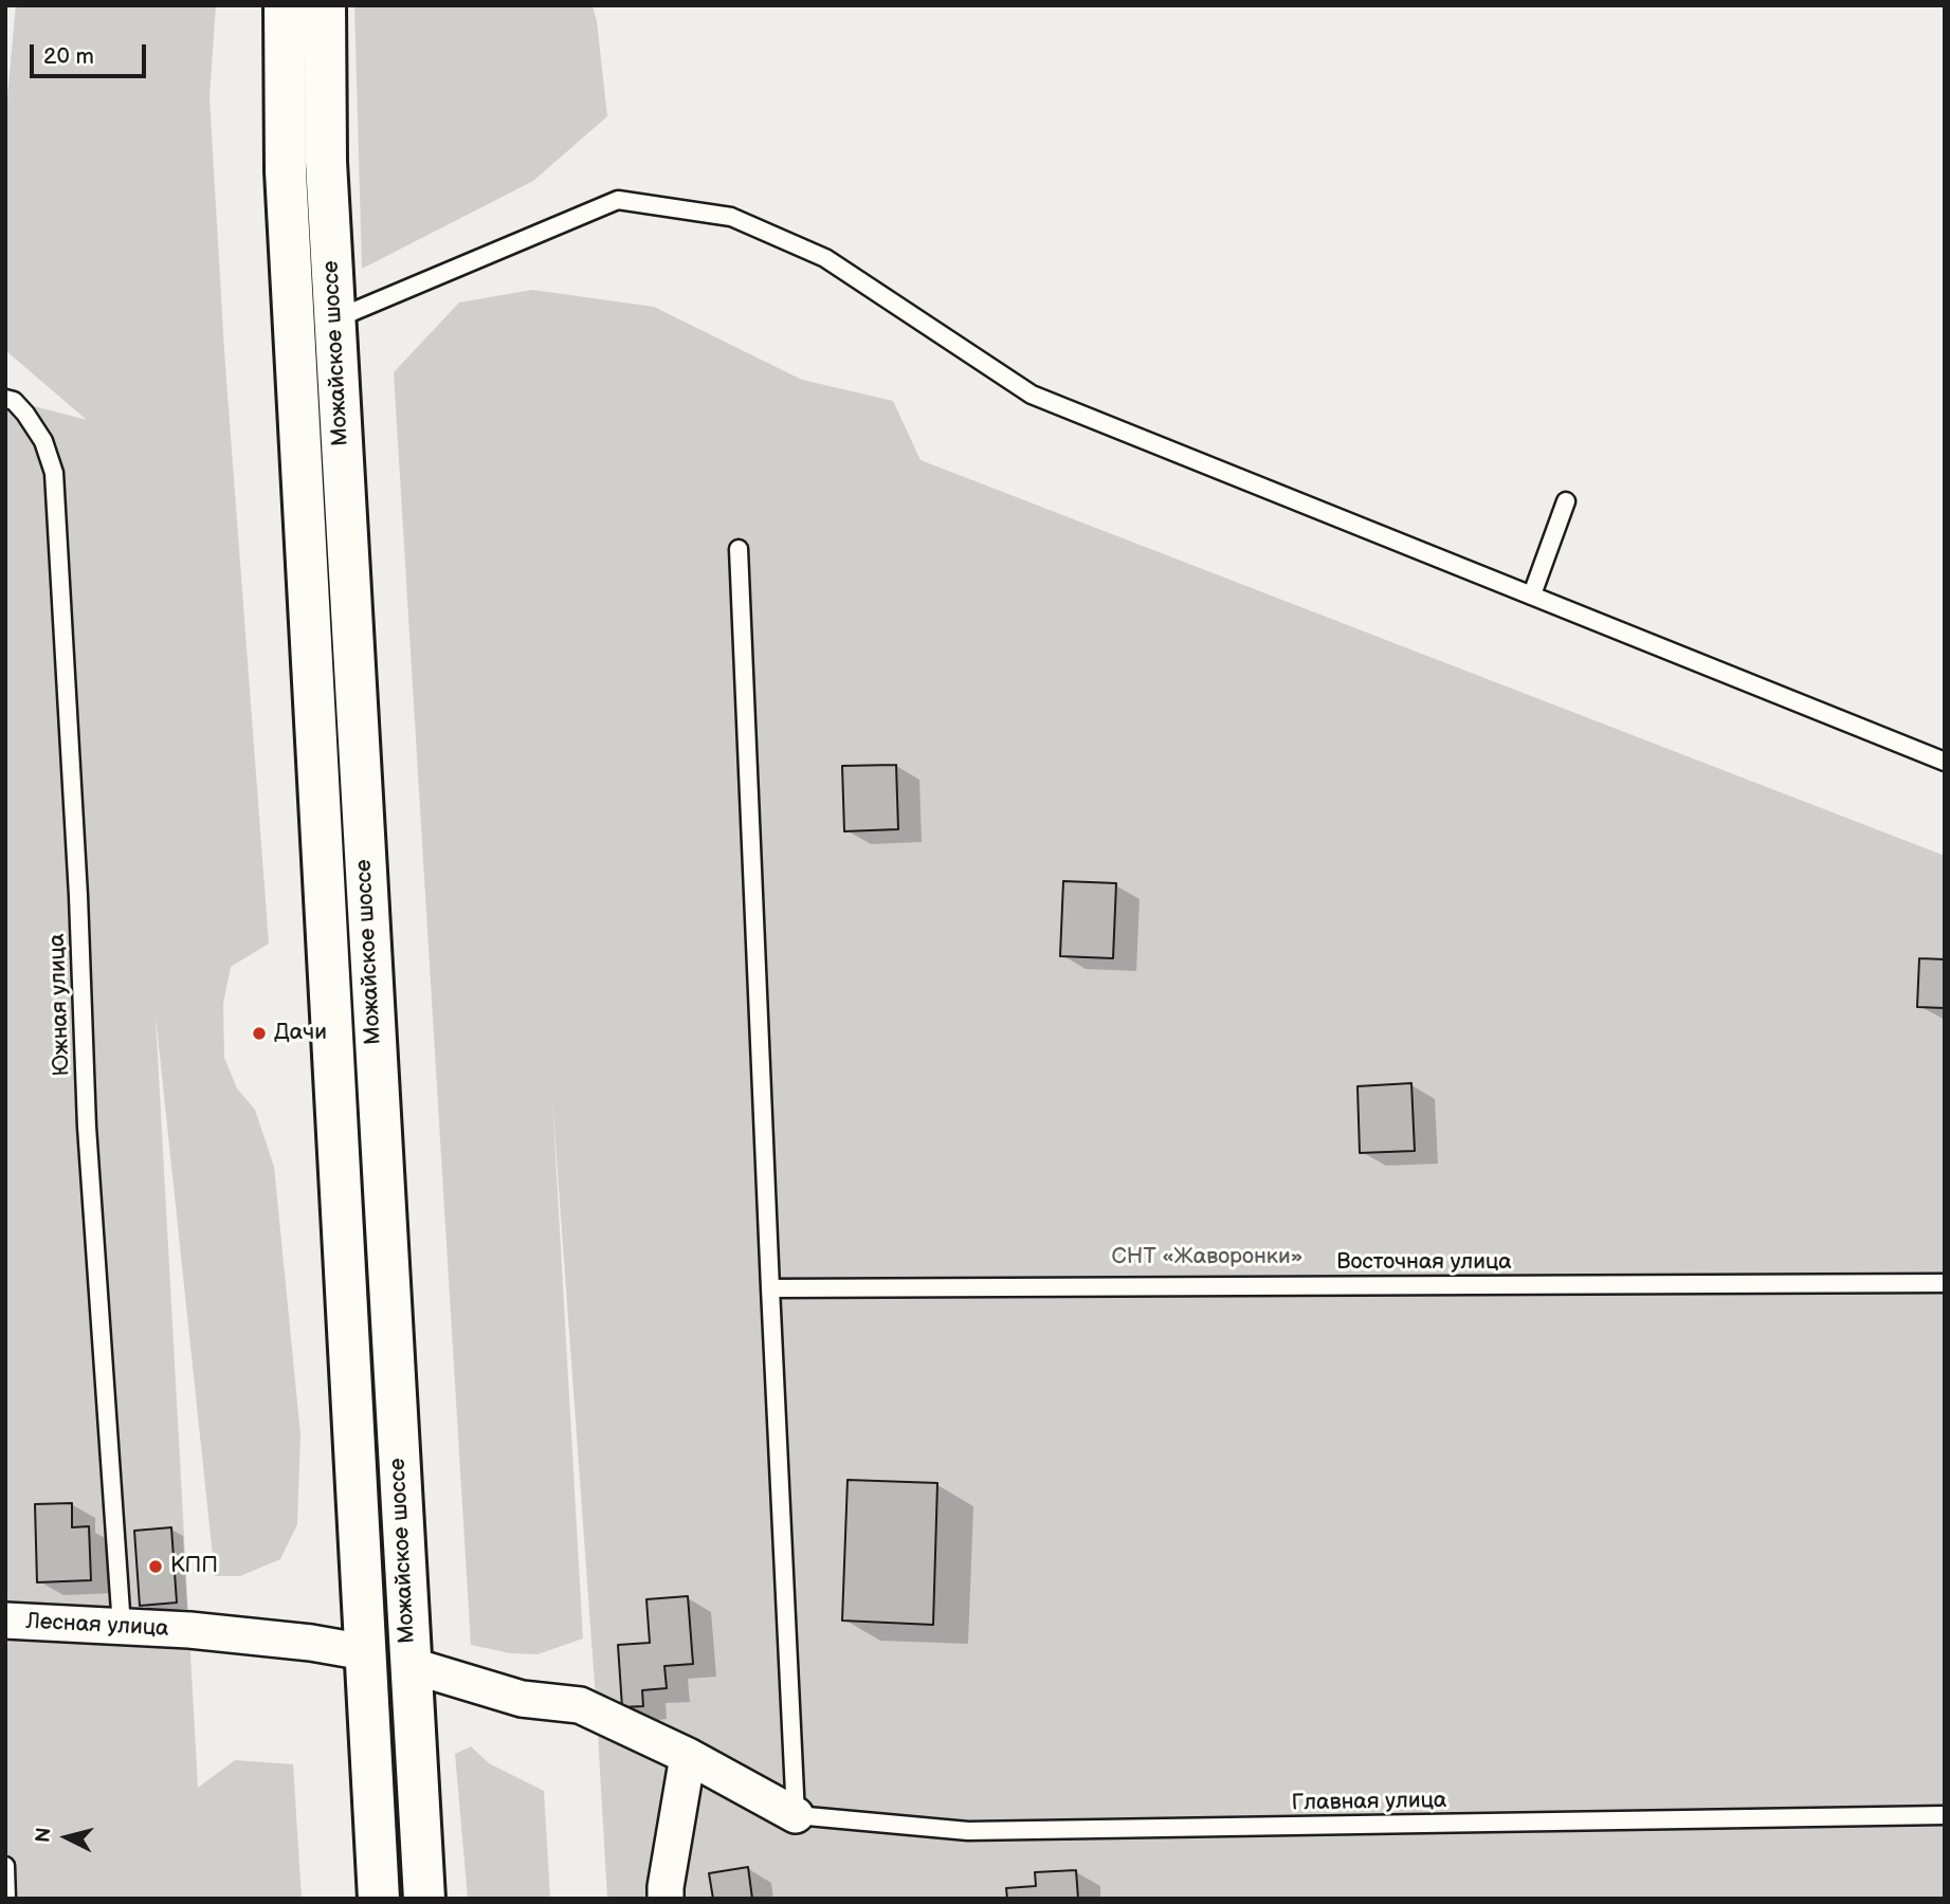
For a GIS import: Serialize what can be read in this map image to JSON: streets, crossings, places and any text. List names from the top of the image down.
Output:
{
  "streets": {
    "main road": ["Можайское шоссе"],
    "street": ["Лесная улица"],
    "lane": ["Южная улица", "Восточная улица", "Главная улица"]
  },
  "crossings": [
    ["Можайское шоссе", "Лесная улица"],
    ["Южная улица", "Лесная улица"]
  ],
  "parks": ["СНТ «Жаворонки»"],
  "places": ["Дачи", "КПП"],
  "scale_bar": "20 m",
  "north": "left"
}
